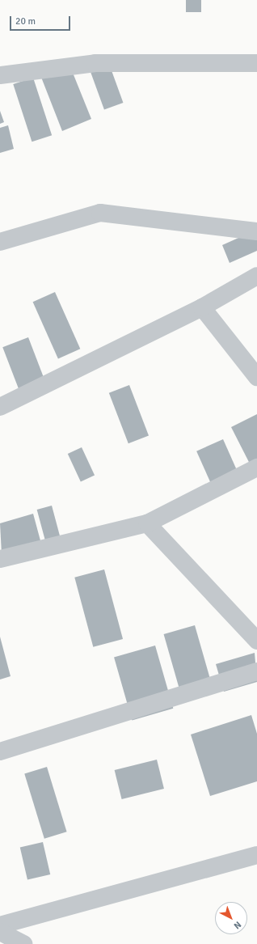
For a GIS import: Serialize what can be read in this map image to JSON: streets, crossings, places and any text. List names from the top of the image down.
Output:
{
  "scale_bar": "20 m",
  "north": "bottom right"
}
